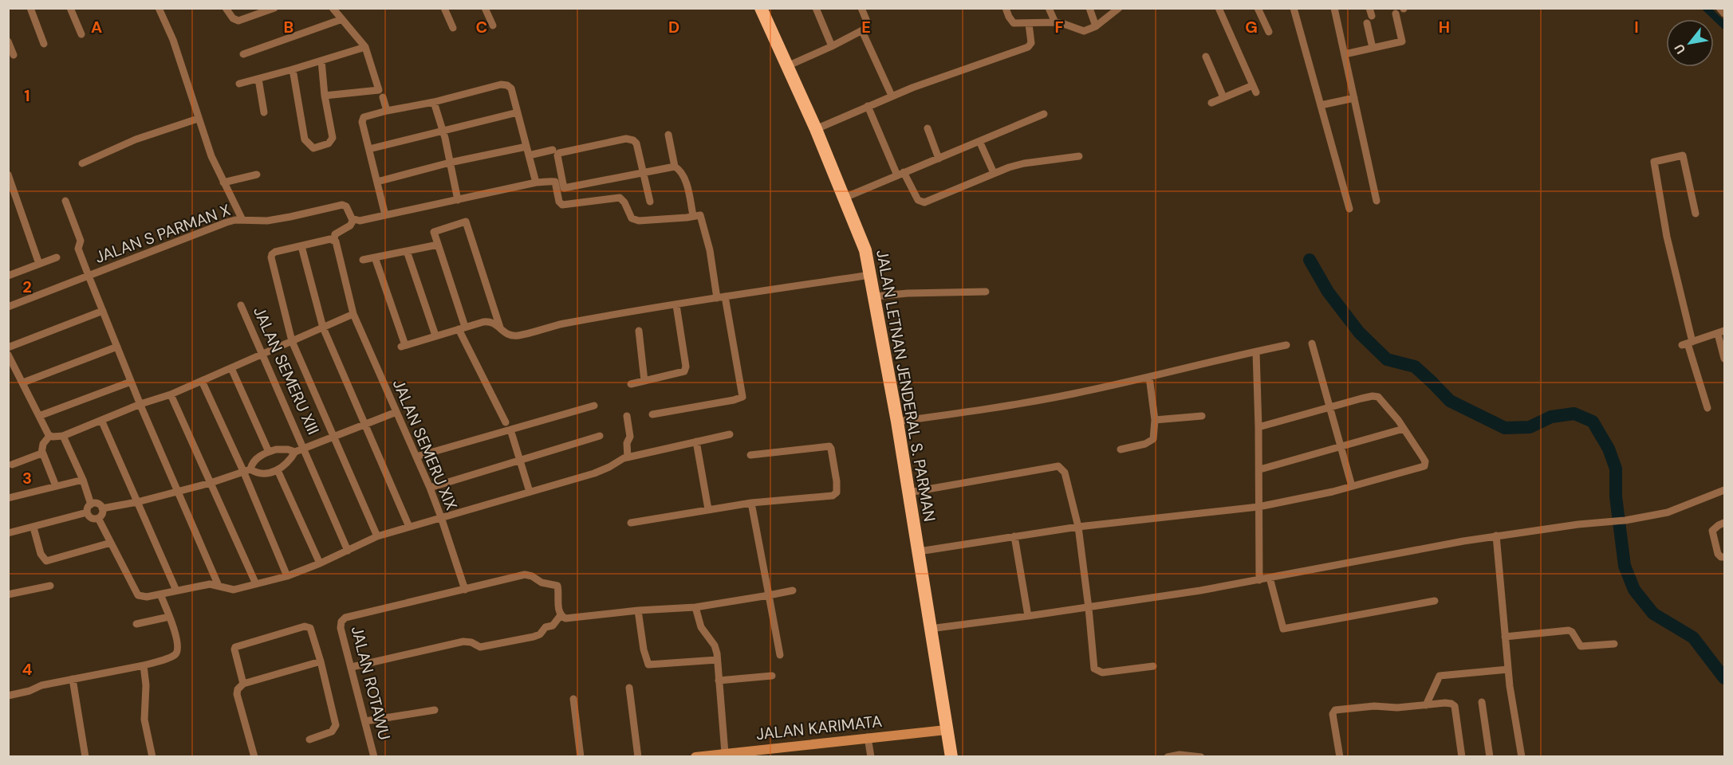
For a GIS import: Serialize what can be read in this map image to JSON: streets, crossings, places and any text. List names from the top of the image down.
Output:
{
  "streets": {
    "highway": ["JALAN LETNAN JENDERAL S. PARMAN"],
    "main road": ["JALAN KARIMATA"],
    "street": [
      "JALAN S PARMAN X",
      "JALAN SEMERU XIII",
      "JALAN SEMERU XIX",
      "JALAN ROTAWU"
    ]
  },
  "crossings": [
    ["JALAN LETNAN JENDERAL S. PARMAN", "JALAN KARIMATA"],
    ["JALAN SEMERU XIX", "JALAN ROTAWU"]
  ],
  "north": "bottom left",
  "grid": {
    "columns": [
      "A",
      "B",
      "C",
      "D",
      "E",
      "F",
      "G",
      "H",
      "I"
    ],
    "rows": [
      "1",
      "2",
      "3",
      "4"
    ]
  }
}
